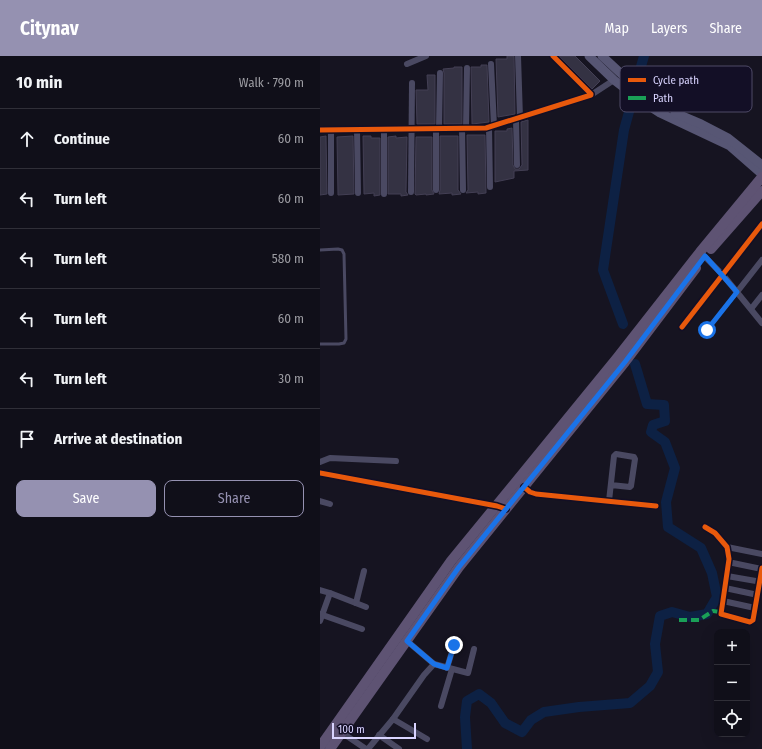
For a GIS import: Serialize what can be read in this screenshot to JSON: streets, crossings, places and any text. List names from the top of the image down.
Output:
{
  "legend": ["Cycle path", "Path"],
  "scale_bar": "100 m",
  "page": {
    "header": "Citynav",
    "nav": ["Map", "Layers", "Share"],
    "heading": ["10 min", "Walk · 790 m"],
    "list": [
      ["Continue", "60 m"],
      ["Turn left", "60 m"],
      ["Turn left", "580 m"],
      ["Turn left", "60 m"],
      ["Turn left", "30 m"],
      "Arrive at destination"
    ],
    "buttons": ["Save", "Share"],
    "map_buttons": ["+", "−"],
    "scale": "100 m"
  }
}
